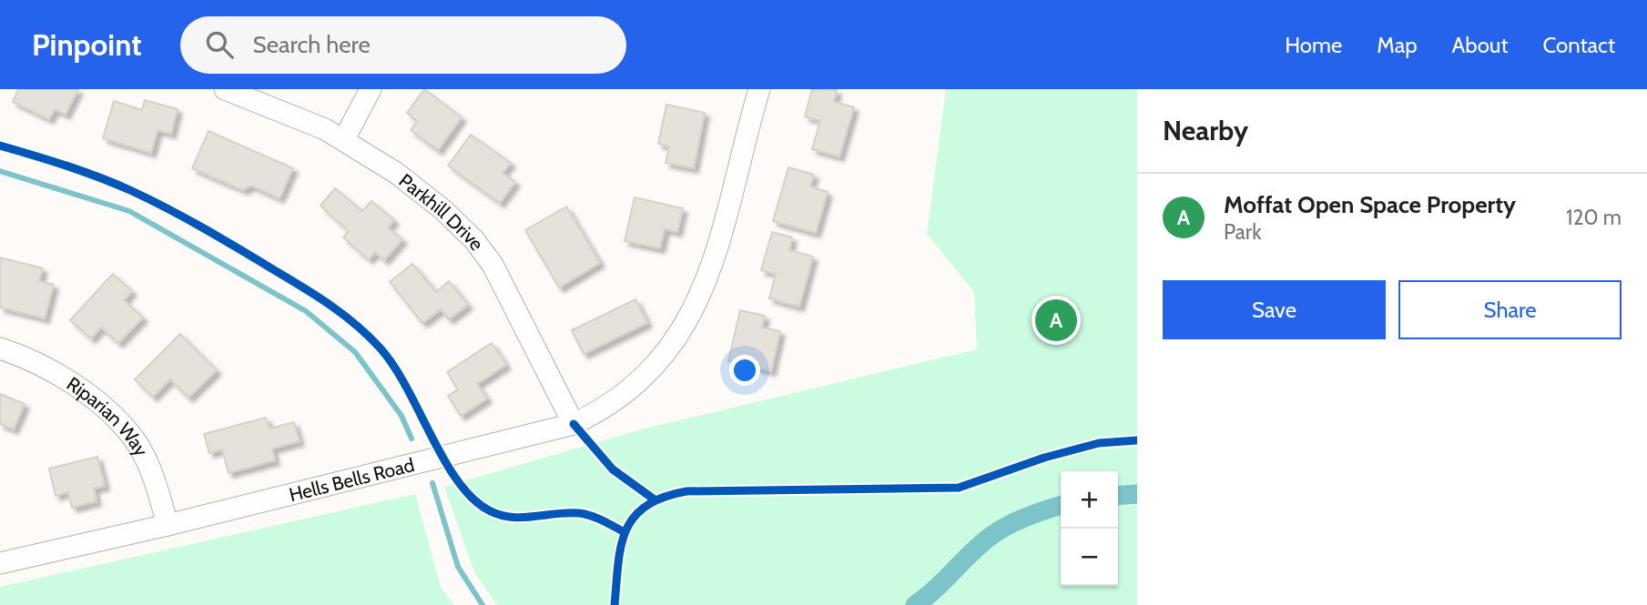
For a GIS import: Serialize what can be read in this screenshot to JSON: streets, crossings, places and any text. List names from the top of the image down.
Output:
{
  "streets": {
    "street": ["Parkhill Drive", "Riparian Way", "Hells Bells Road"]
  },
  "crossings": [
    ["Parkhill Drive", "Hells Bells Road"],
    ["Riparian Way", "Hells Bells Road"]
  ],
  "page": {
    "header": "Pinpoint",
    "search": "Search here",
    "nav": [
      "Home",
      "Map",
      "About",
      "Contact"
    ],
    "heading": "Nearby",
    "list": [
      {
        "mark": "A",
        "name": "Moffat Open Space Property",
        "note": "Park",
        "value": "120 m"
      }
    ],
    "buttons": ["Save", "Share"],
    "pins": "A",
    "map_buttons": ["+", "−"]
  }
}
